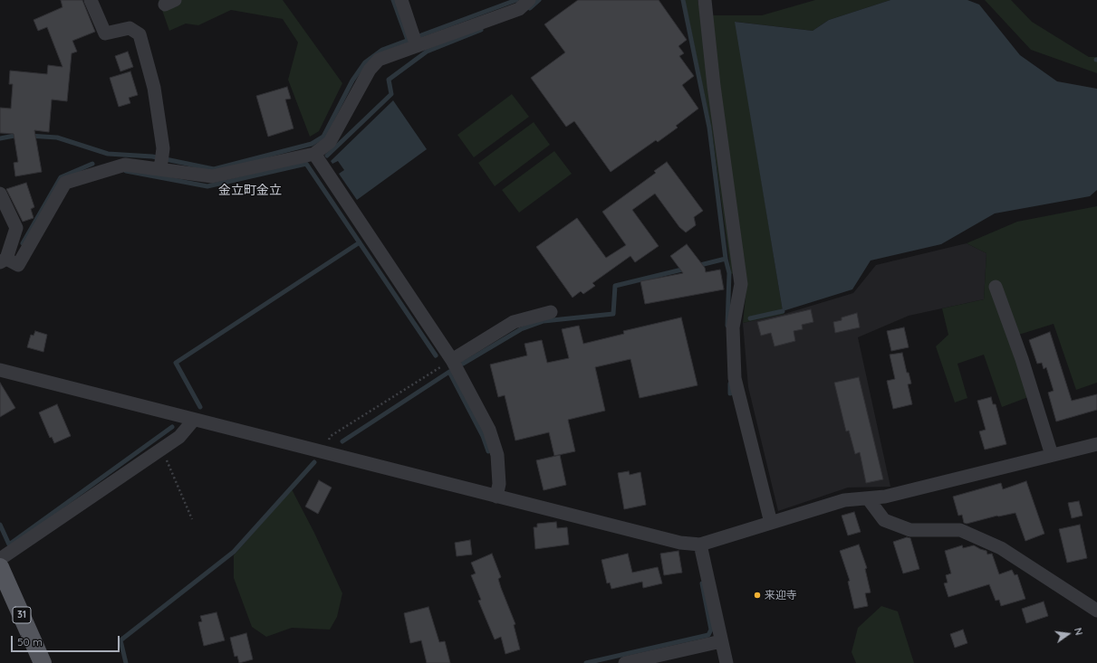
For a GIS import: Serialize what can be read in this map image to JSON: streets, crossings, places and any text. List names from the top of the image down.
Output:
{
  "streets": {
    "main road": ["31"]
  },
  "districts": ["金立町金立"],
  "places": ["来迎寺"],
  "scale_bar": "50 m",
  "north": "right"
}
